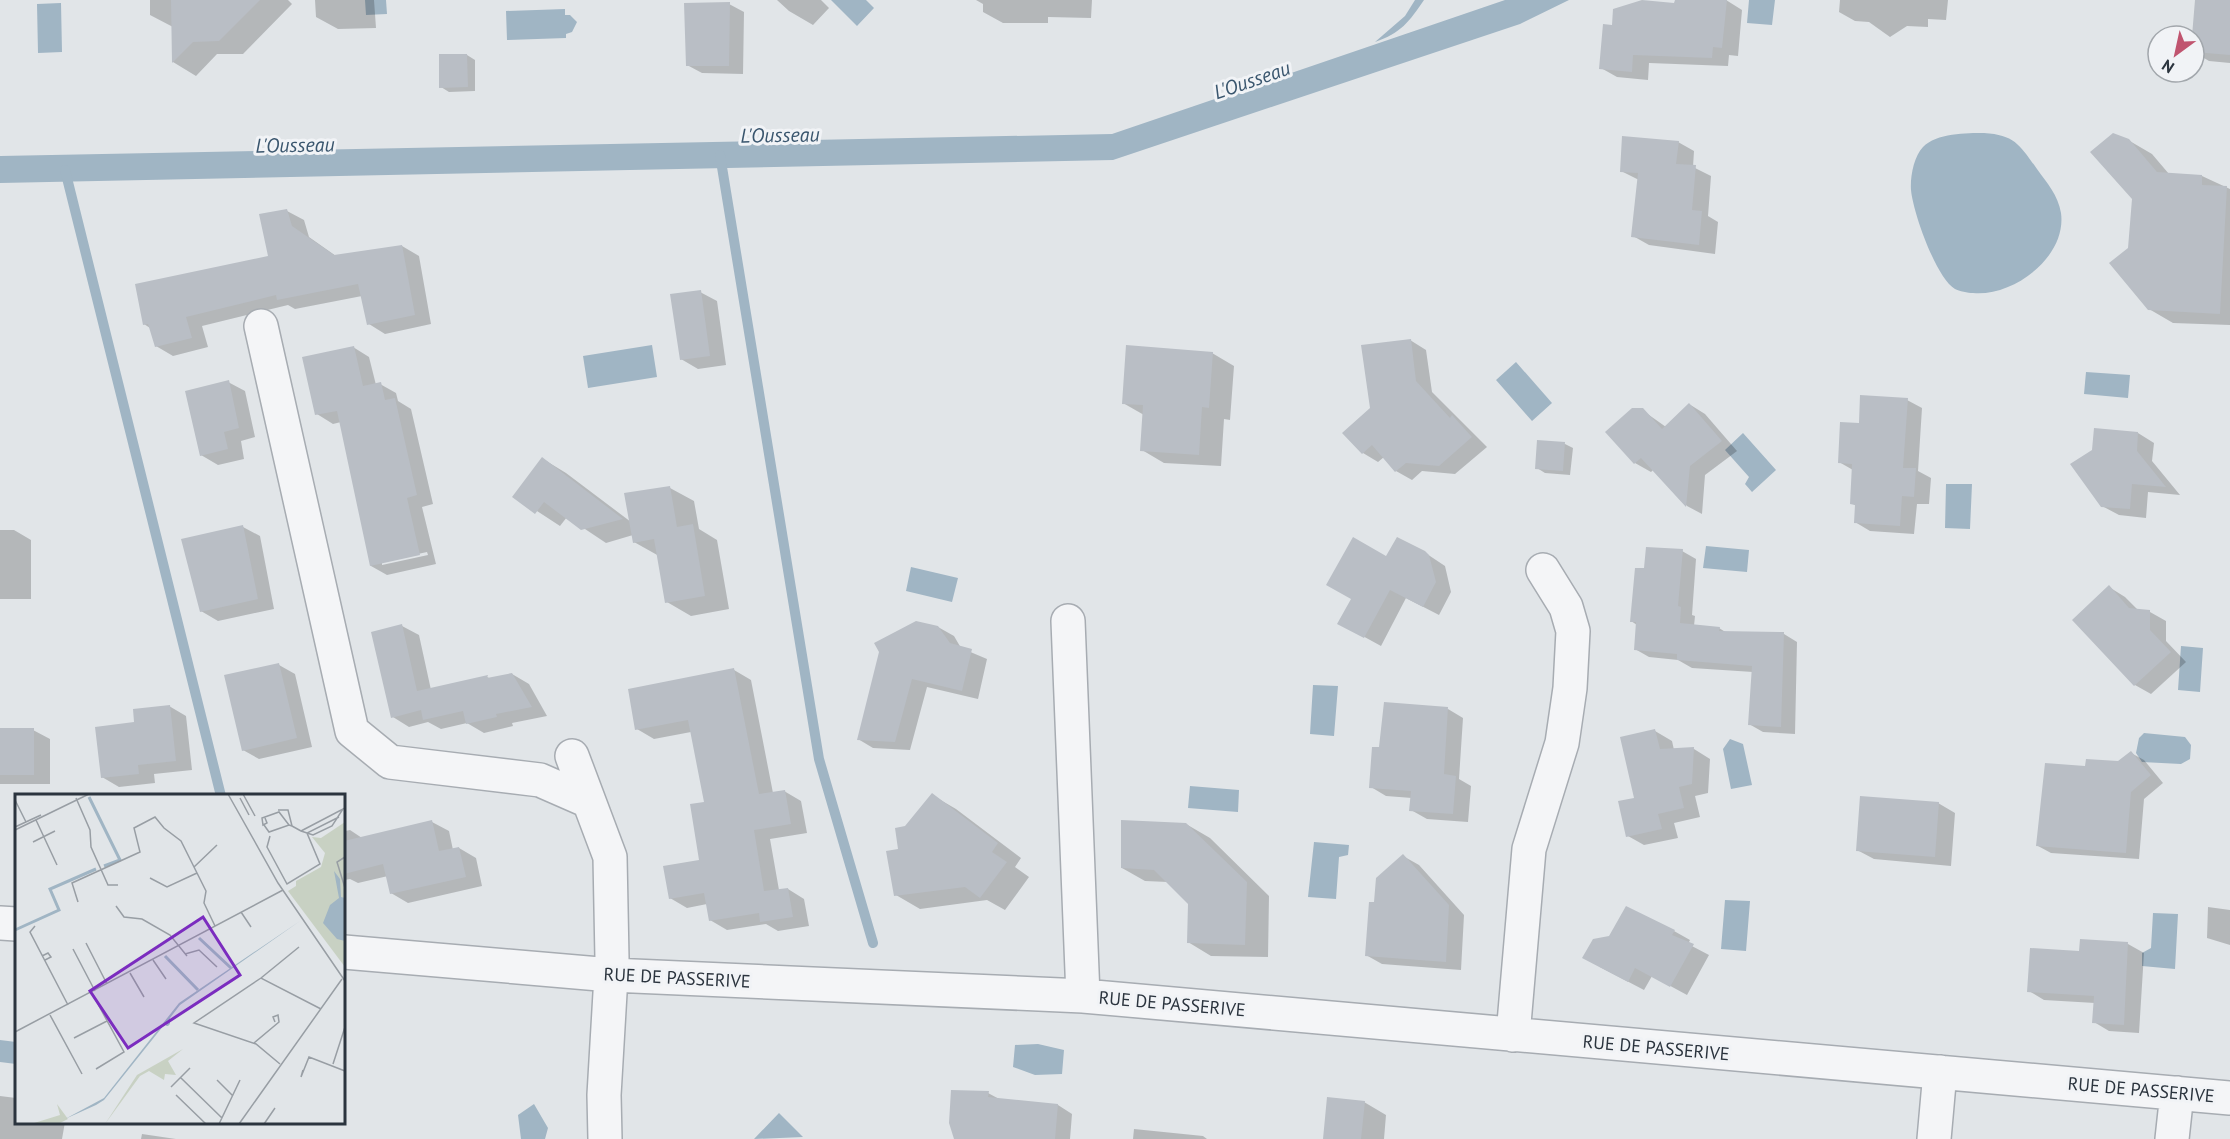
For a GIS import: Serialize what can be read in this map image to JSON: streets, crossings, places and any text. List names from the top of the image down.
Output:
{
  "streets": {
    "street": ["RUE DE PASSERIVE"]
  },
  "water": ["L'Ousseau"],
  "north": "bottom left"
}
